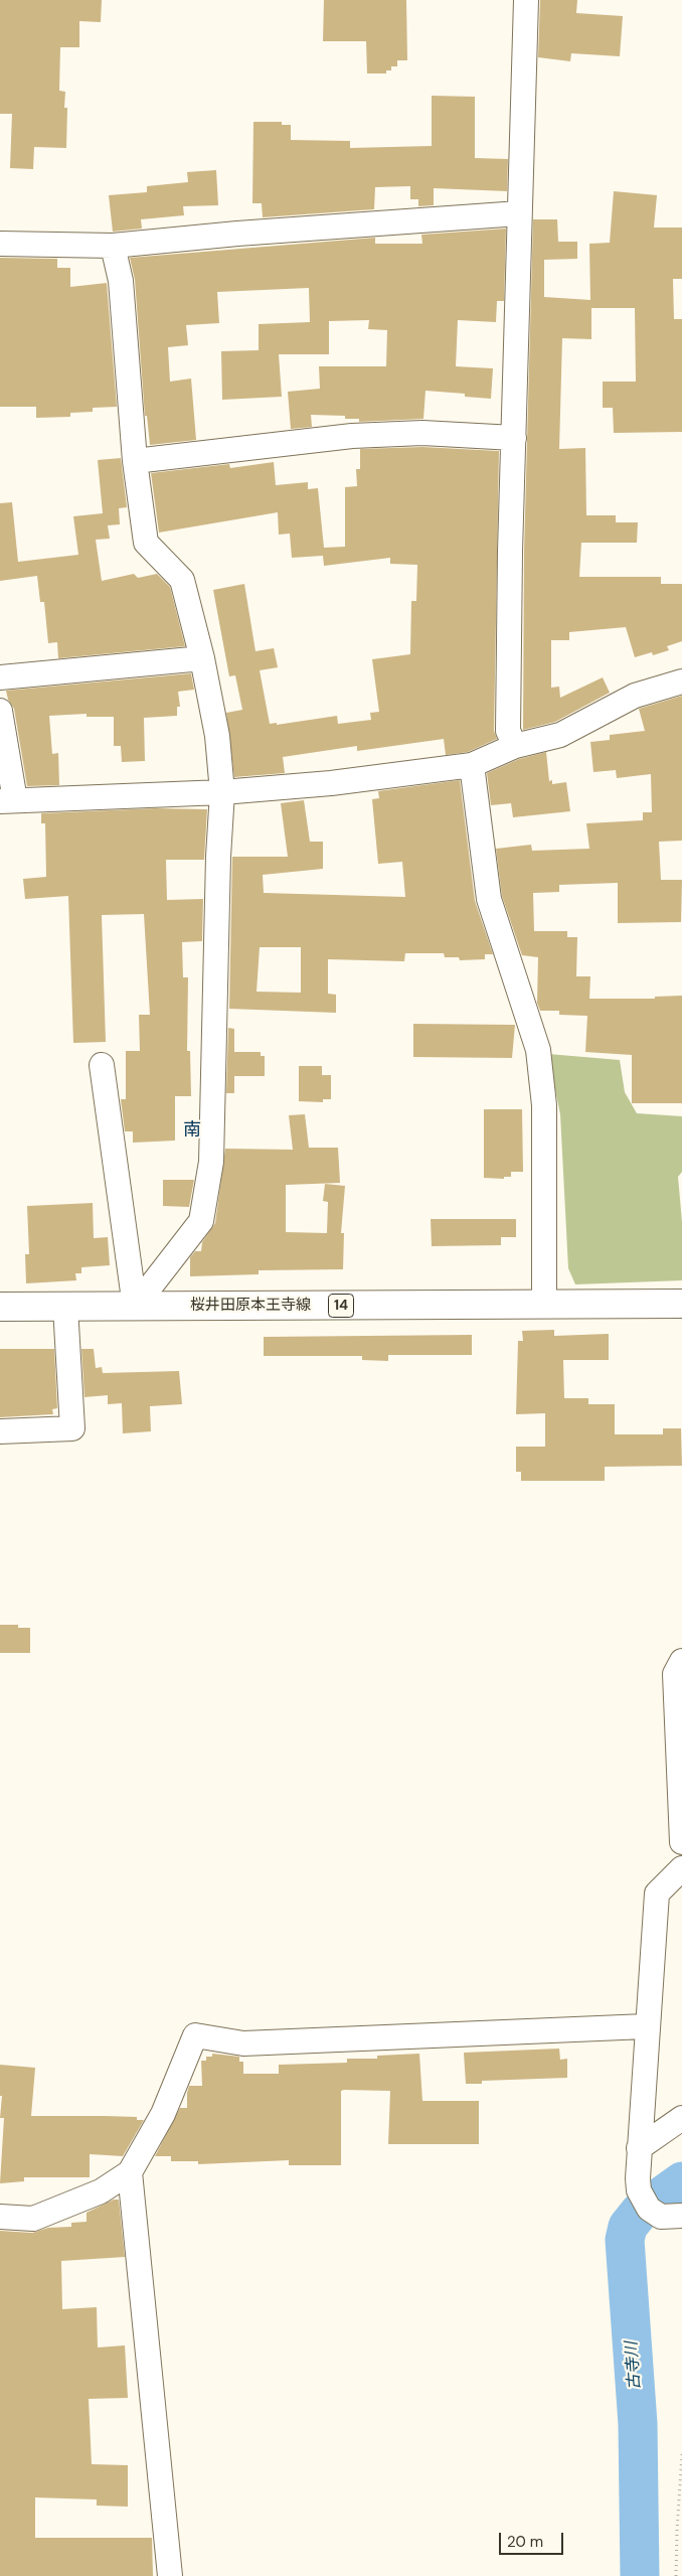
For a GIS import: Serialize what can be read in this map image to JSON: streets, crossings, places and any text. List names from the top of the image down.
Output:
{
  "streets": {
    "main road": ["桜井田原本王寺線", "14"]
  },
  "districts": ["南"],
  "water": ["古寺川"],
  "scale_bar": "20 m"
}
